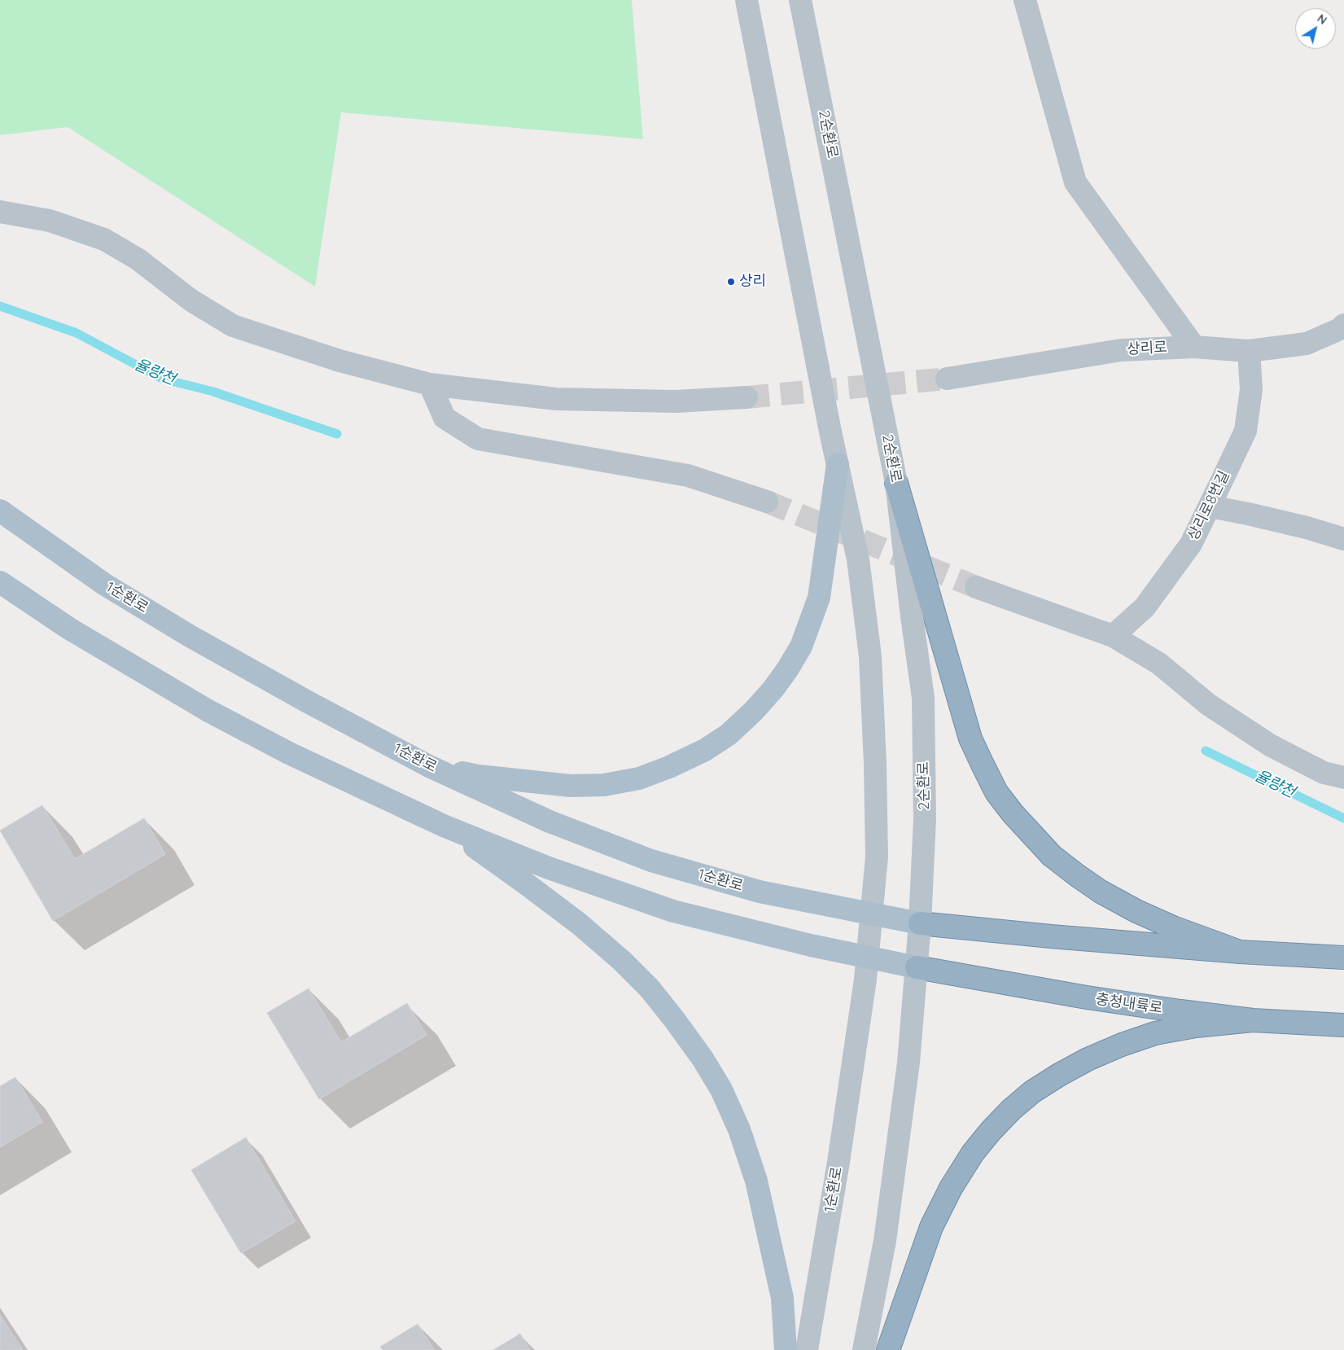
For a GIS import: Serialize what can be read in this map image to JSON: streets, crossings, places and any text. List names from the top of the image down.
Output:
{
  "streets": {
    "highway": ["충청내륙로"],
    "main road": ["1순환로"],
    "street": ["2순환로", "상리로", "상리로8번길"]
  },
  "crossings": [
    ["2순환로", "1순환로"],
    ["상리로", "상리로8번길"]
  ],
  "water": ["율량천"],
  "places": ["상리"],
  "north": "top right"
}
